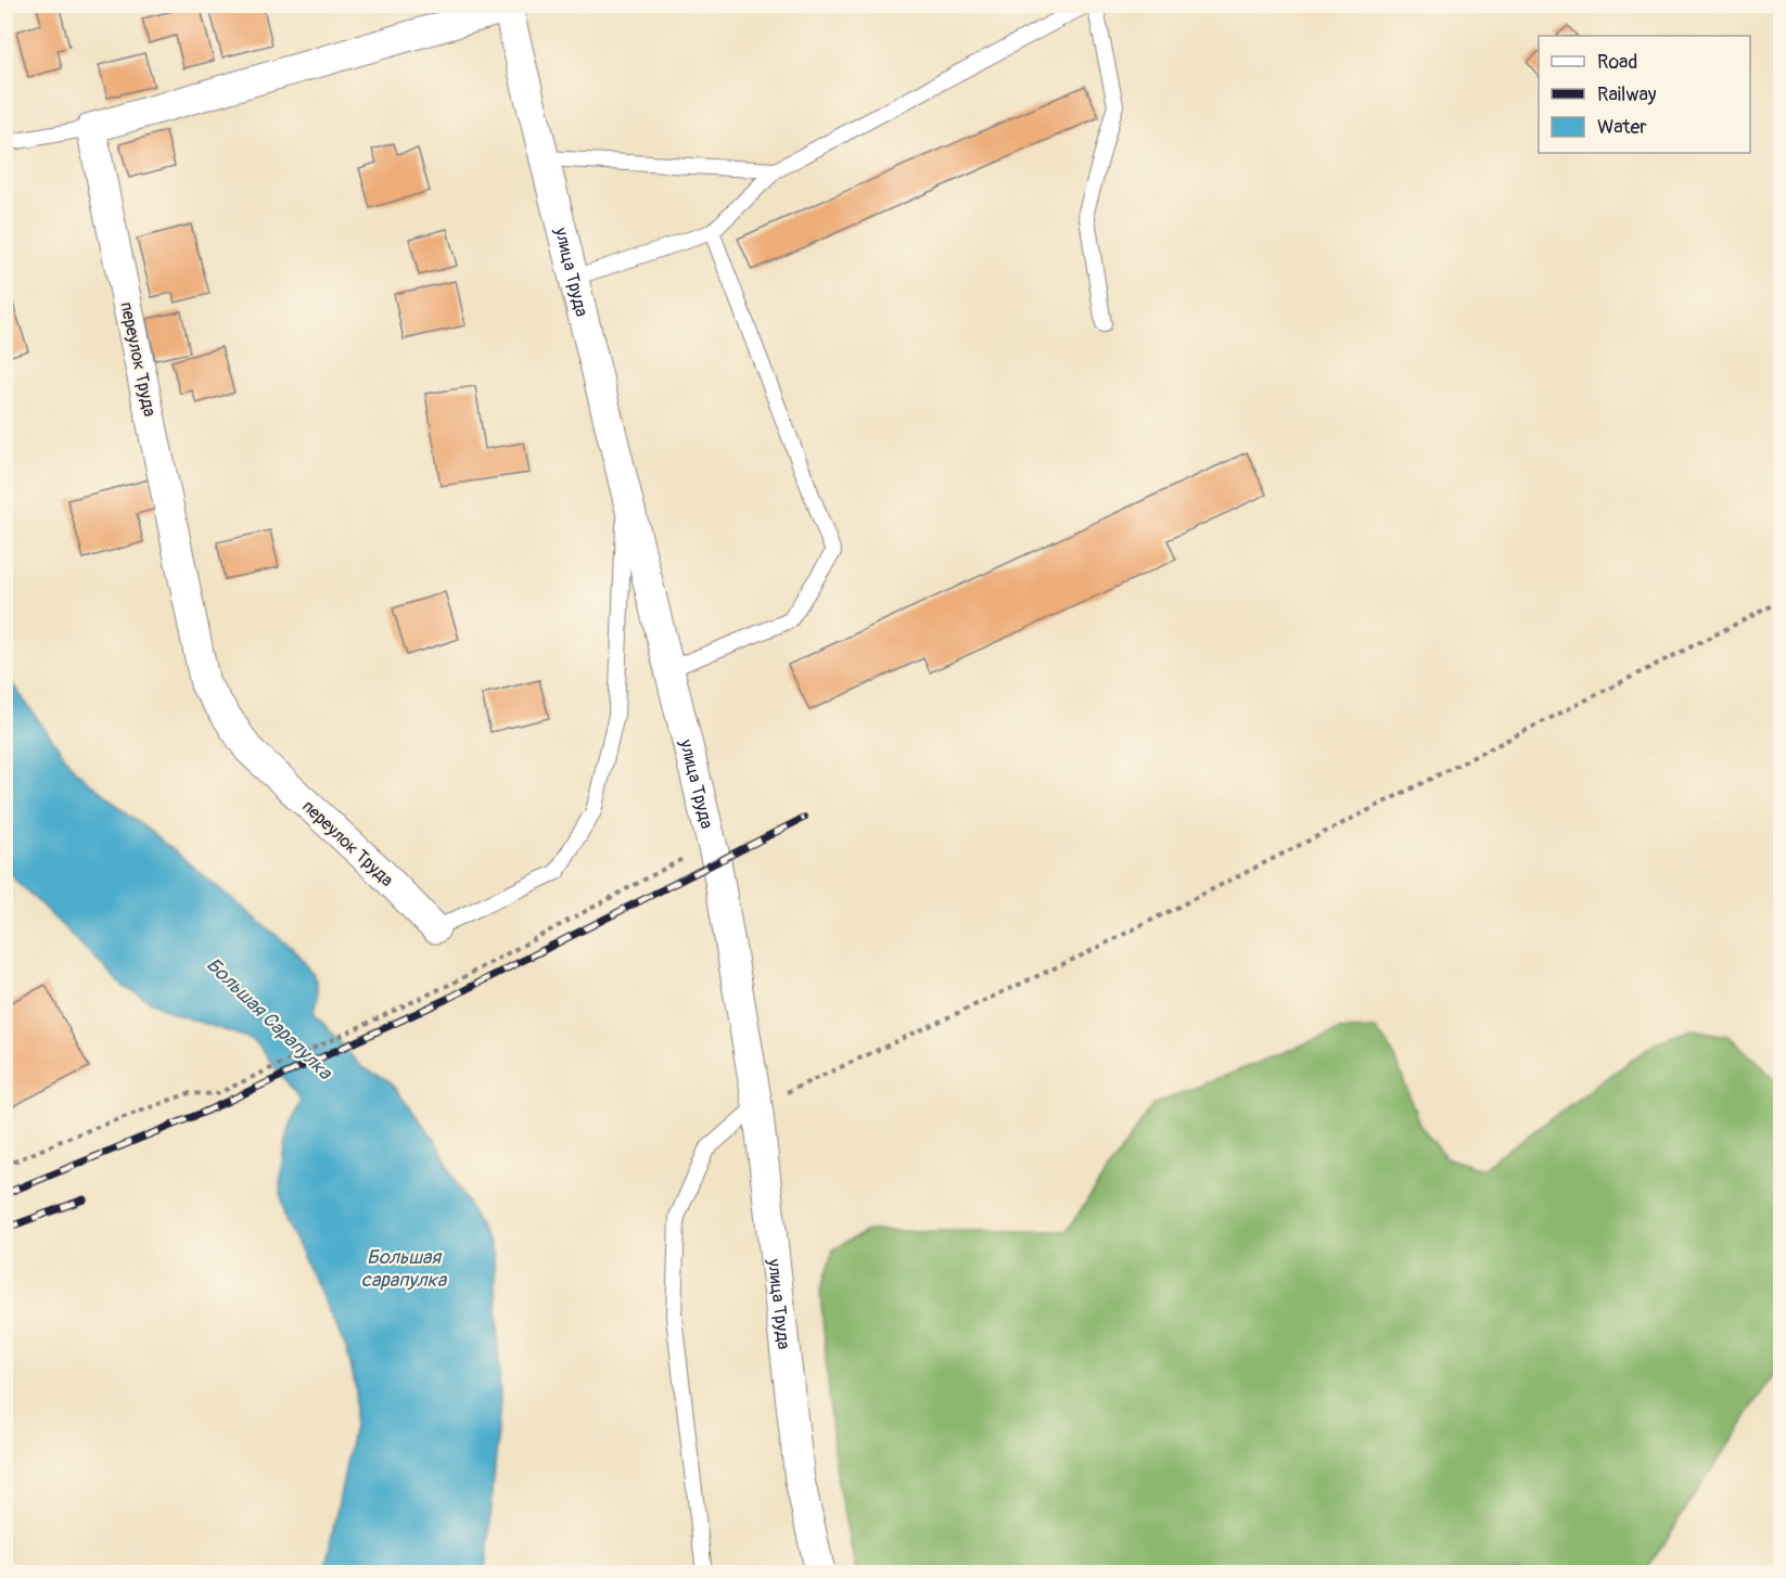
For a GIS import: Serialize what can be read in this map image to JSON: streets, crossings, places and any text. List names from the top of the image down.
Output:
{
  "streets": {
    "street": ["улица Труда", "переулок Труда"]
  },
  "water": ["Большая Сарапулка", "Большая сарапулка"],
  "legend": ["Road", "Railway", "Water"]
}
